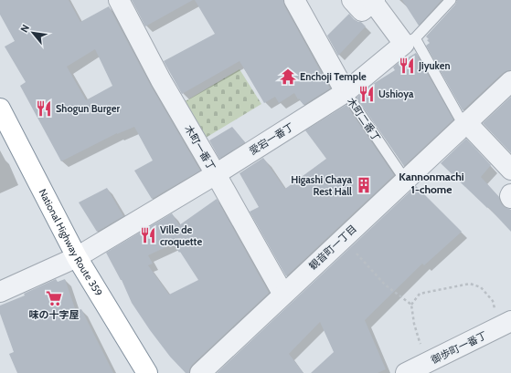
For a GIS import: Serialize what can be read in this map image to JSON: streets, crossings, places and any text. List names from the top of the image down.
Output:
{
  "streets": {
    "highway": ["National Highway Route 359"],
    "street": [
      "木町二番丁",
      "愛宕一番丁",
      "木町一番丁",
      "観音町一丁目",
      "御歩町一番丁"
    ]
  },
  "crossings": [
    ["木町二番丁", "愛宕一番丁"],
    ["木町二番丁", "観音町一丁目"],
    ["愛宕一番丁", "木町一番丁"],
    ["愛宕一番丁", "National Highway Route 359"],
    ["木町一番丁", "観音町一丁目"]
  ],
  "districts": ["Kannonmachi 1-chome"],
  "places": {
    "restaurant": [
      "Jiyuken",
      "Ushioya",
      "Shogun Burger",
      "Ville de croquette"
    ],
    "temple": ["Enchoji Temple"],
    "building": ["Higashi Chaya Rest Hall"],
    "supermarket": ["味の十字屋"]
  },
  "north": "top left"
}
